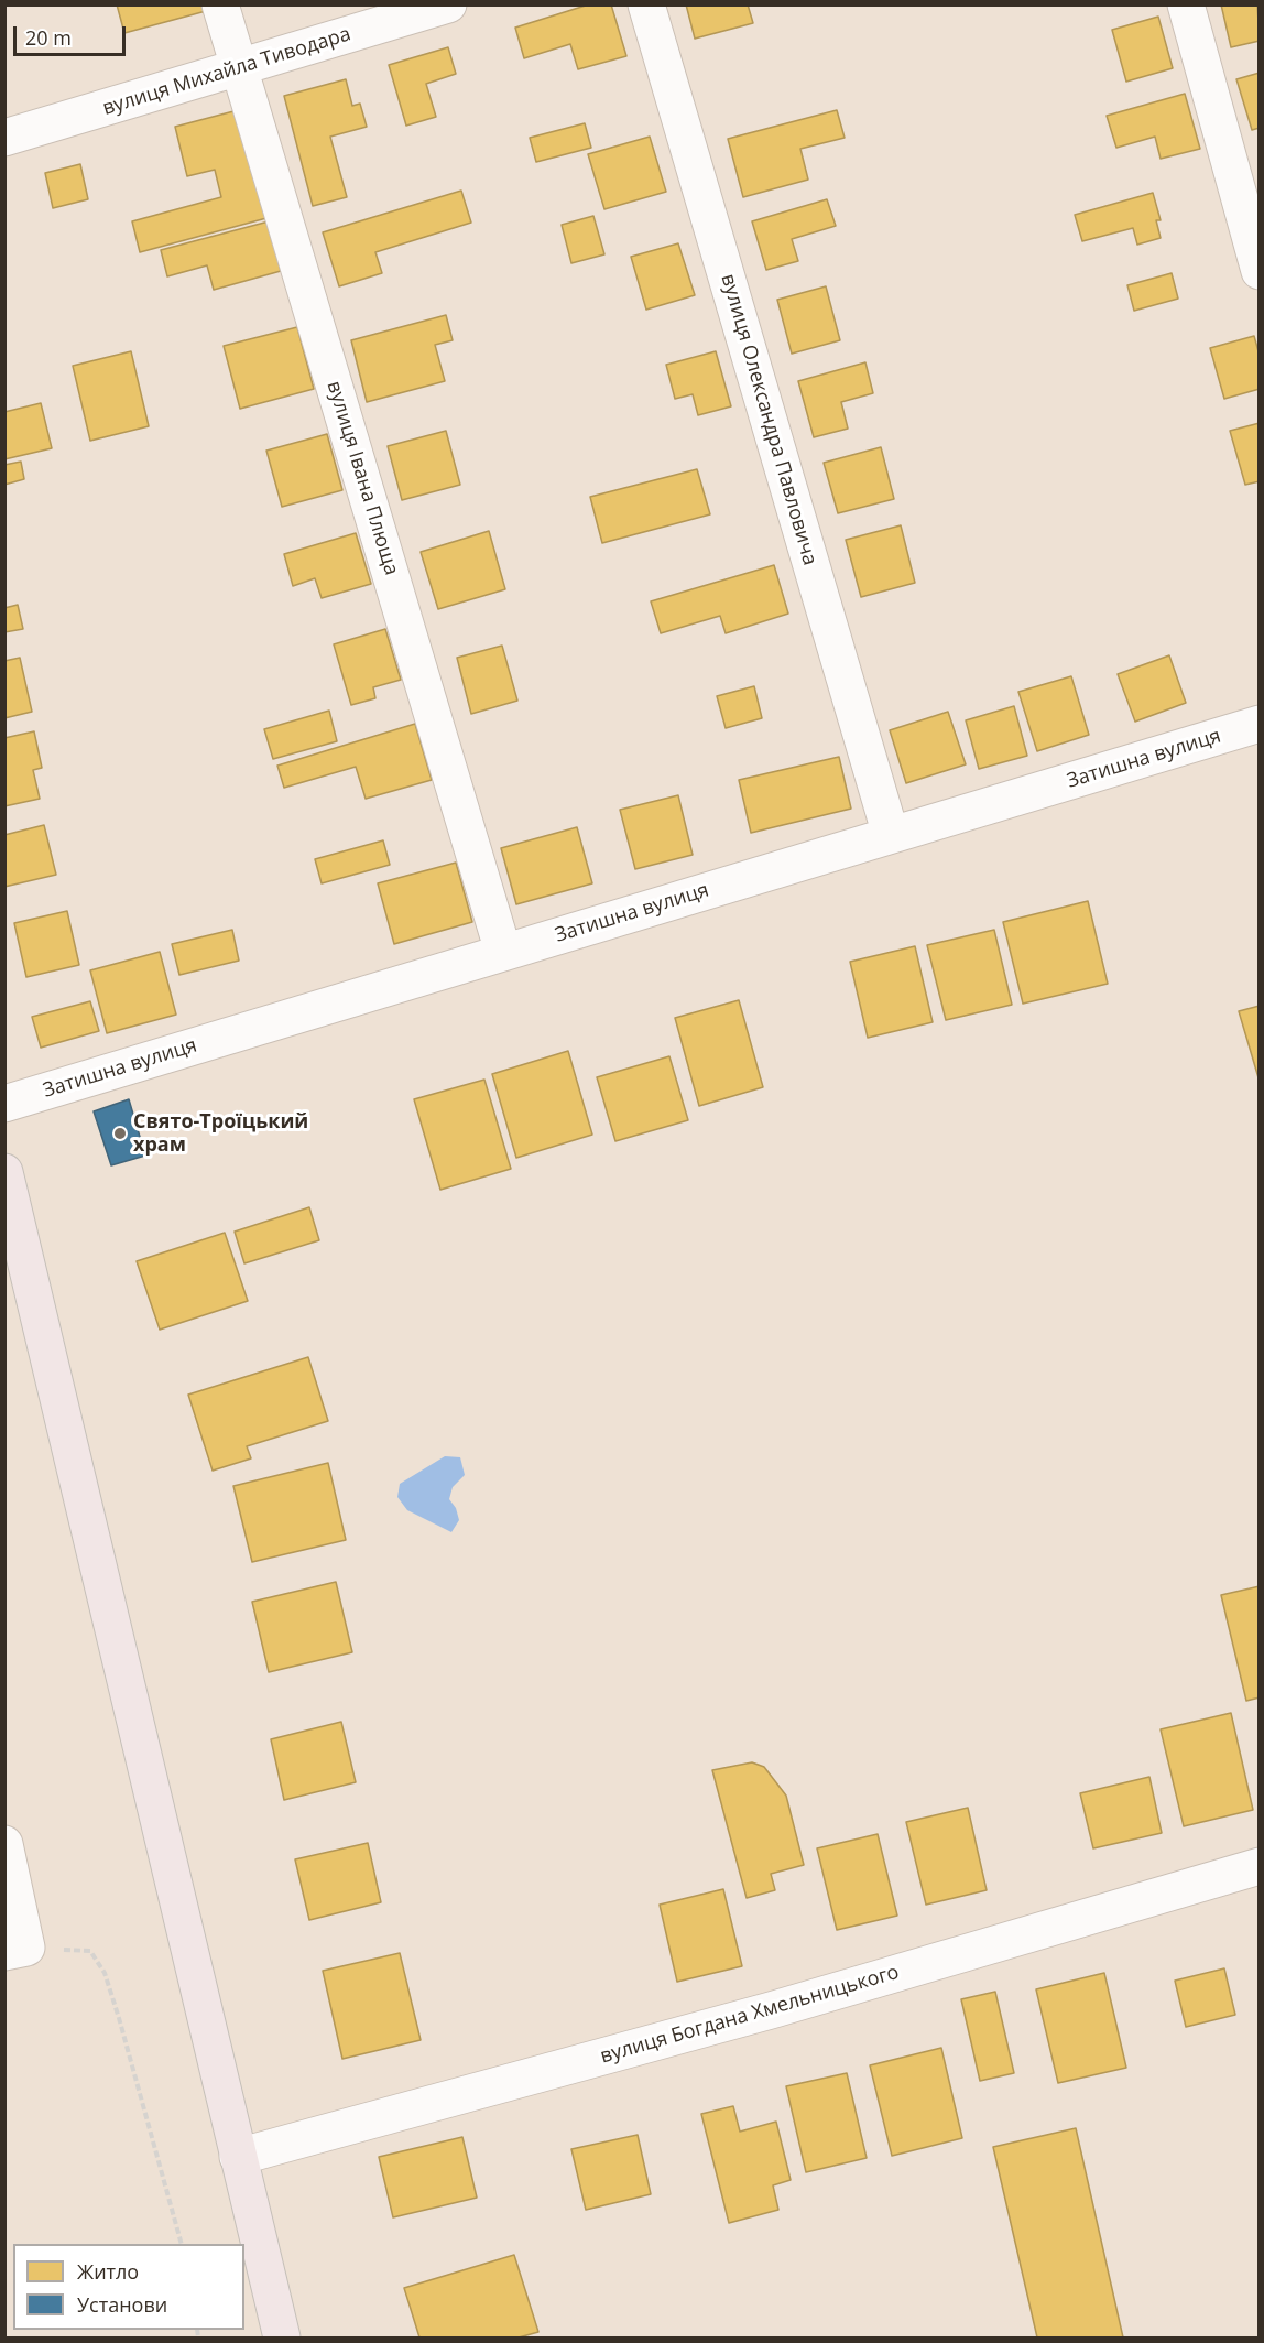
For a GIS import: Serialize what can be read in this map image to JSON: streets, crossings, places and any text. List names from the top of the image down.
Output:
{
  "streets": {
    "street": [
      "вулиця Михайла Тиводара",
      "вулиця Олександра Павловича",
      "вулиця Івана Плюща",
      "Затишна вулиця",
      "вулиця Богдана Хмельницького"
    ]
  },
  "crossings": [
    ["вулиця Михайла Тиводара", "вулиця Івана Плюща"],
    ["вулиця Олександра Павловича", "Затишна вулиця"],
    ["вулиця Івана Плюща", "Затишна вулиця"]
  ],
  "places": ["Свято-Троїцький храм"],
  "legend": ["Житло", "Установи"],
  "scale_bar": "20 m"
}
